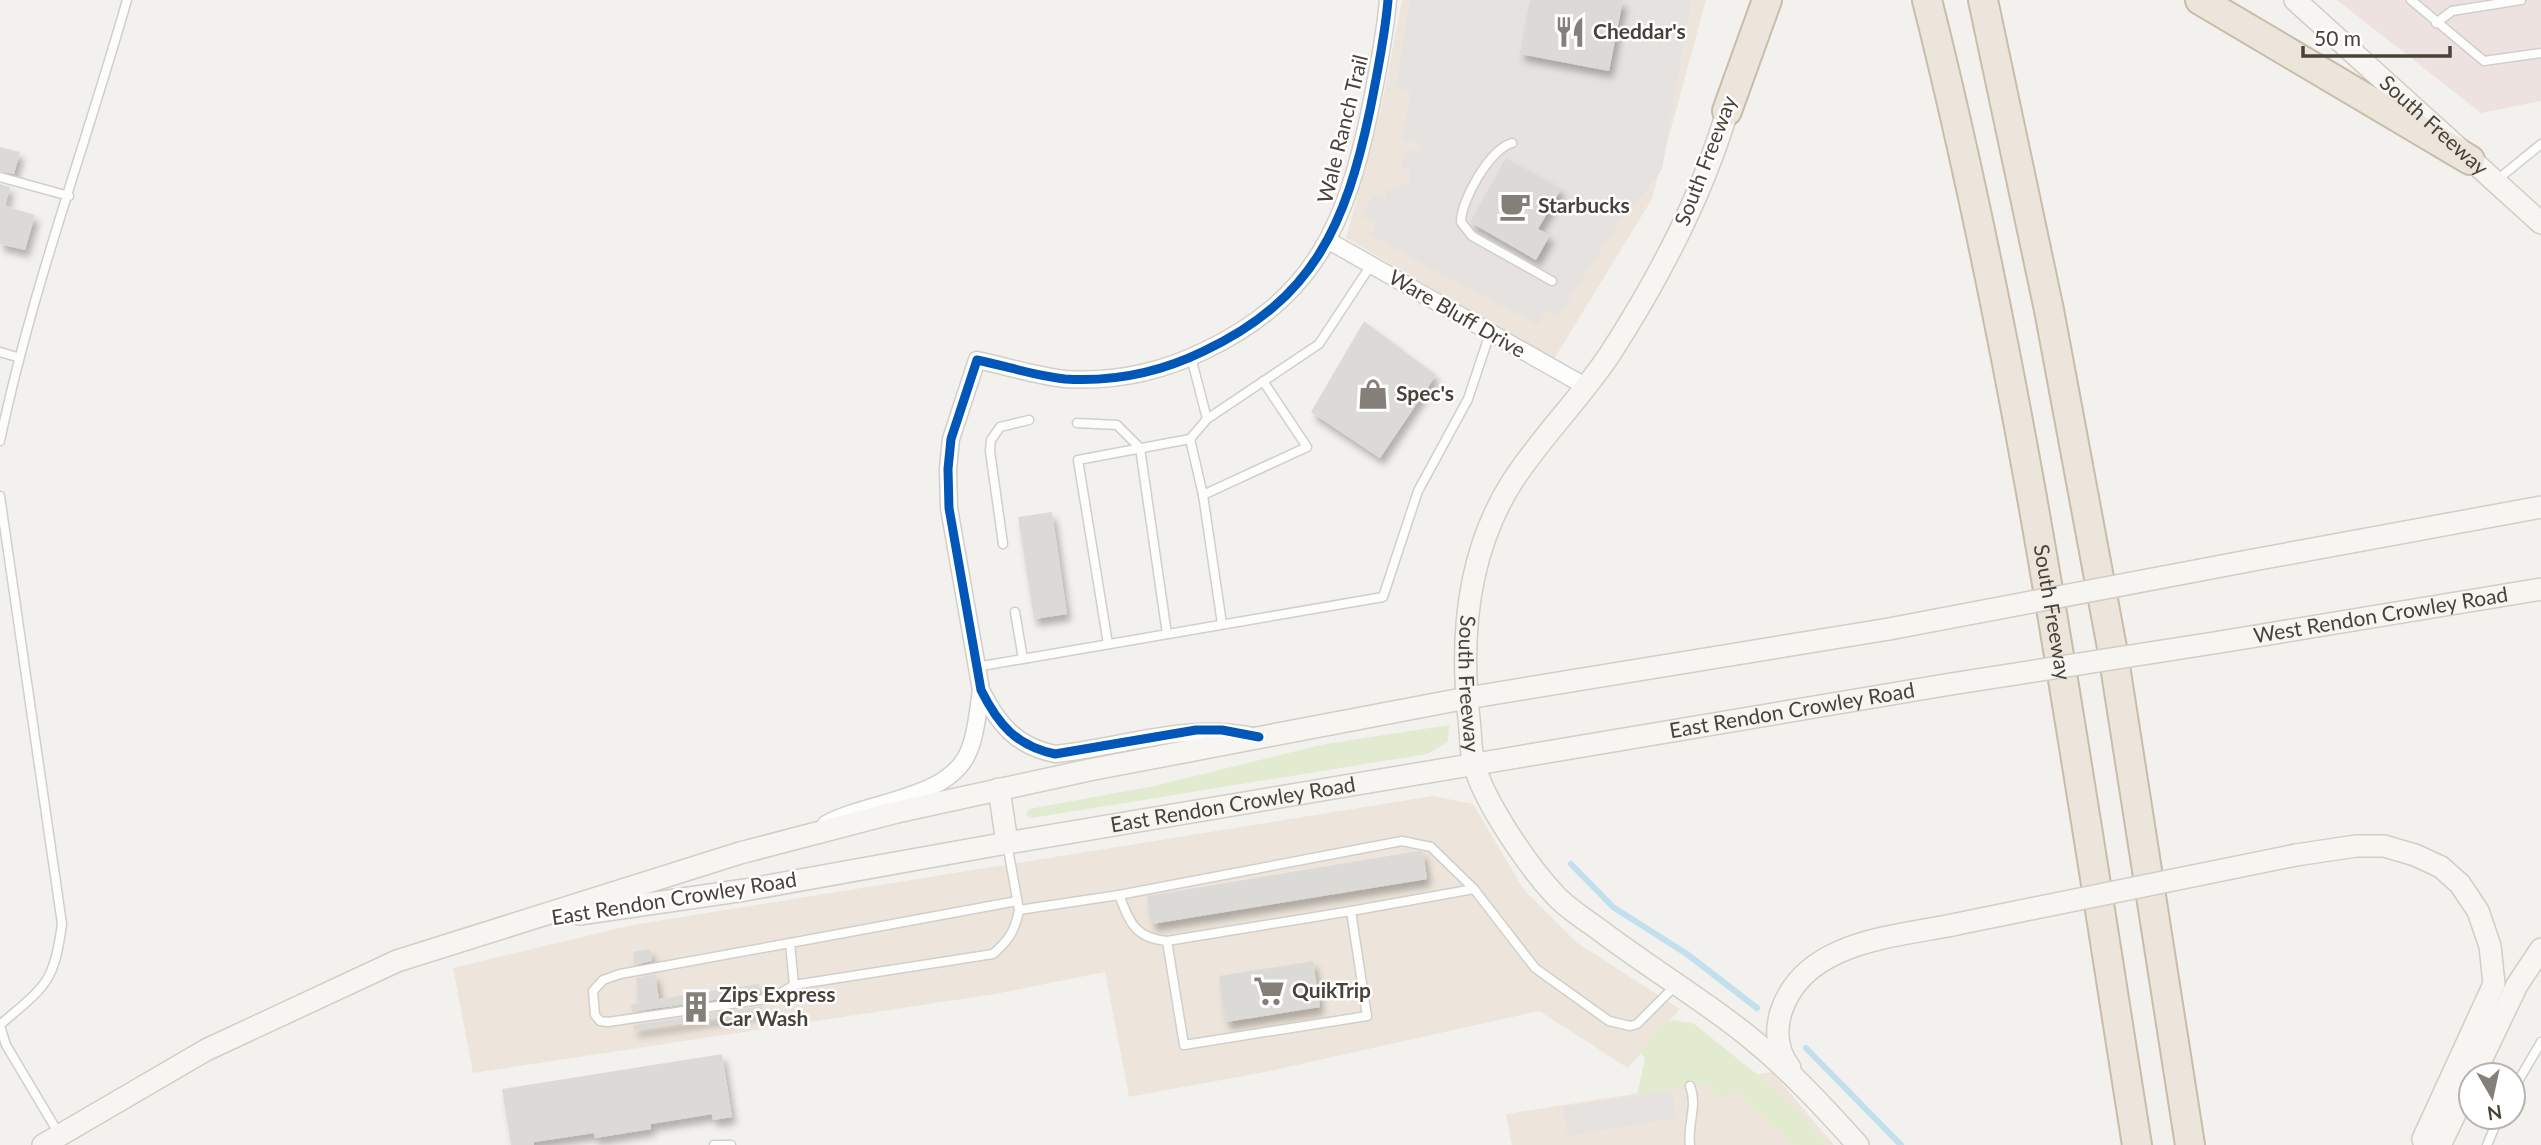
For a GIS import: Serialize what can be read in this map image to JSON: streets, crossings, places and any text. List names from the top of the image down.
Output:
{
  "streets": {
    "highway": ["South Freeway"],
    "main road": ["West Rendon Crowley Road", "East Rendon Crowley Road"],
    "street": ["Wale Ranch Trail", "Ware Bluff Drive"]
  },
  "crossings": [
    ["South Freeway", "Ware Bluff Drive"],
    ["South Freeway", "East Rendon Crowley Road"],
    ["Wale Ranch Trail", "Ware Bluff Drive"],
    ["West Rendon Crowley Road", "East Rendon Crowley Road"]
  ],
  "places": {
    "restaurant": ["Cheddar's"],
    "cafe": ["Starbucks"],
    "shop": ["Spec's"],
    "supermarket": ["QuikTrip"],
    "building": ["Zips Express Car Wash"]
  },
  "scale_bar": "50 m",
  "north": "bottom"
}
